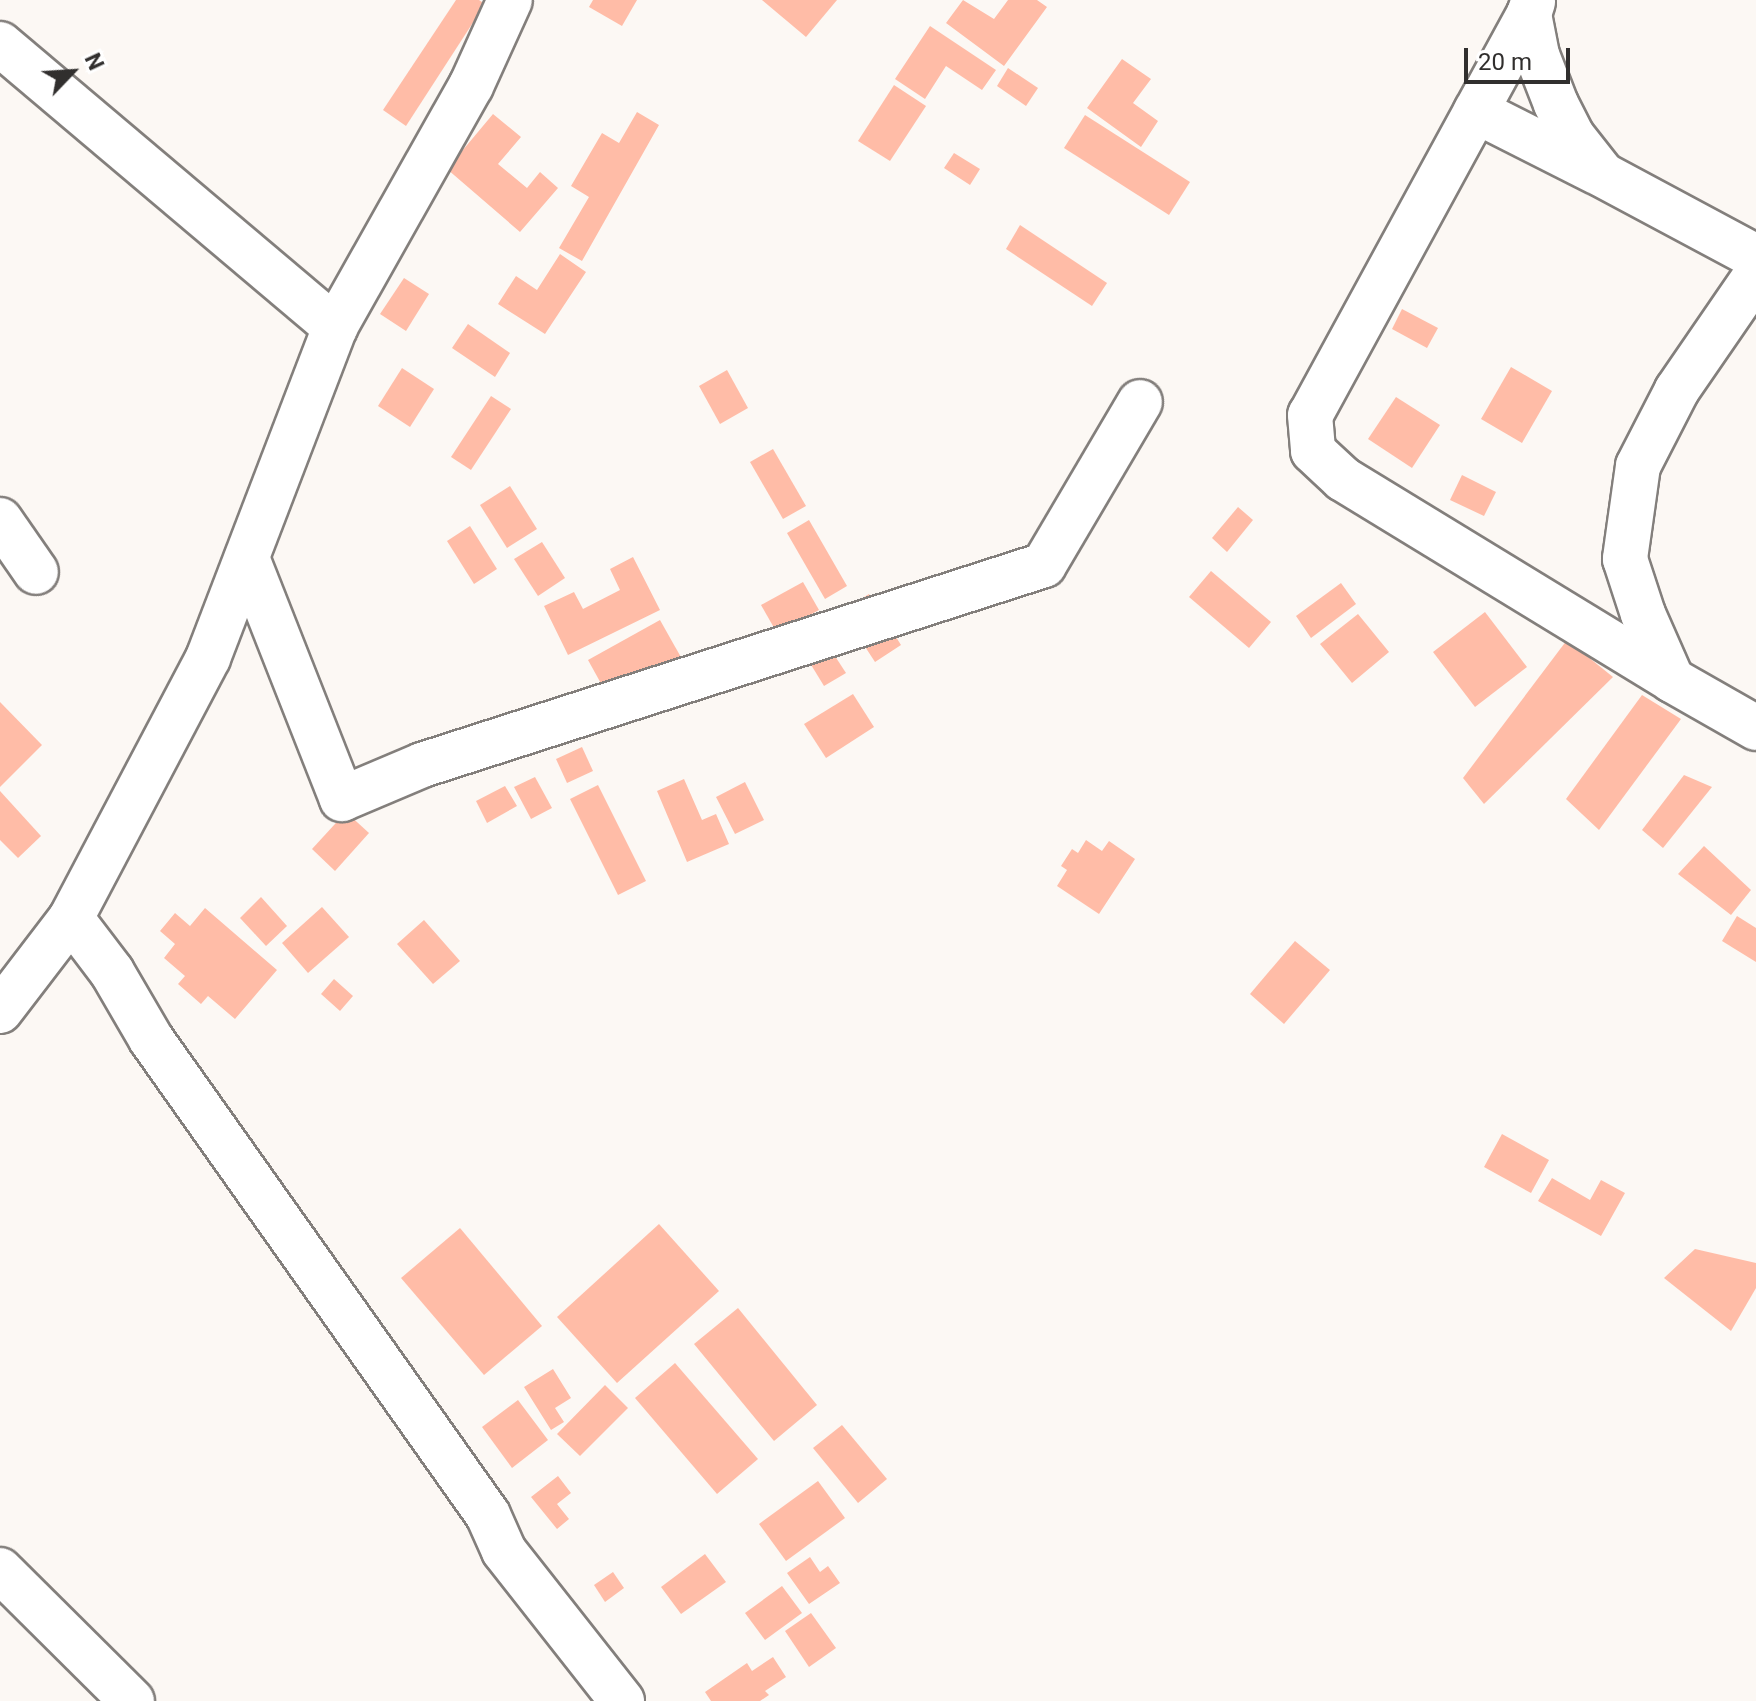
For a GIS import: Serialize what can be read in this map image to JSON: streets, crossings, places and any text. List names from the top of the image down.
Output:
{
  "scale_bar": "20 m",
  "north": "top right"
}
